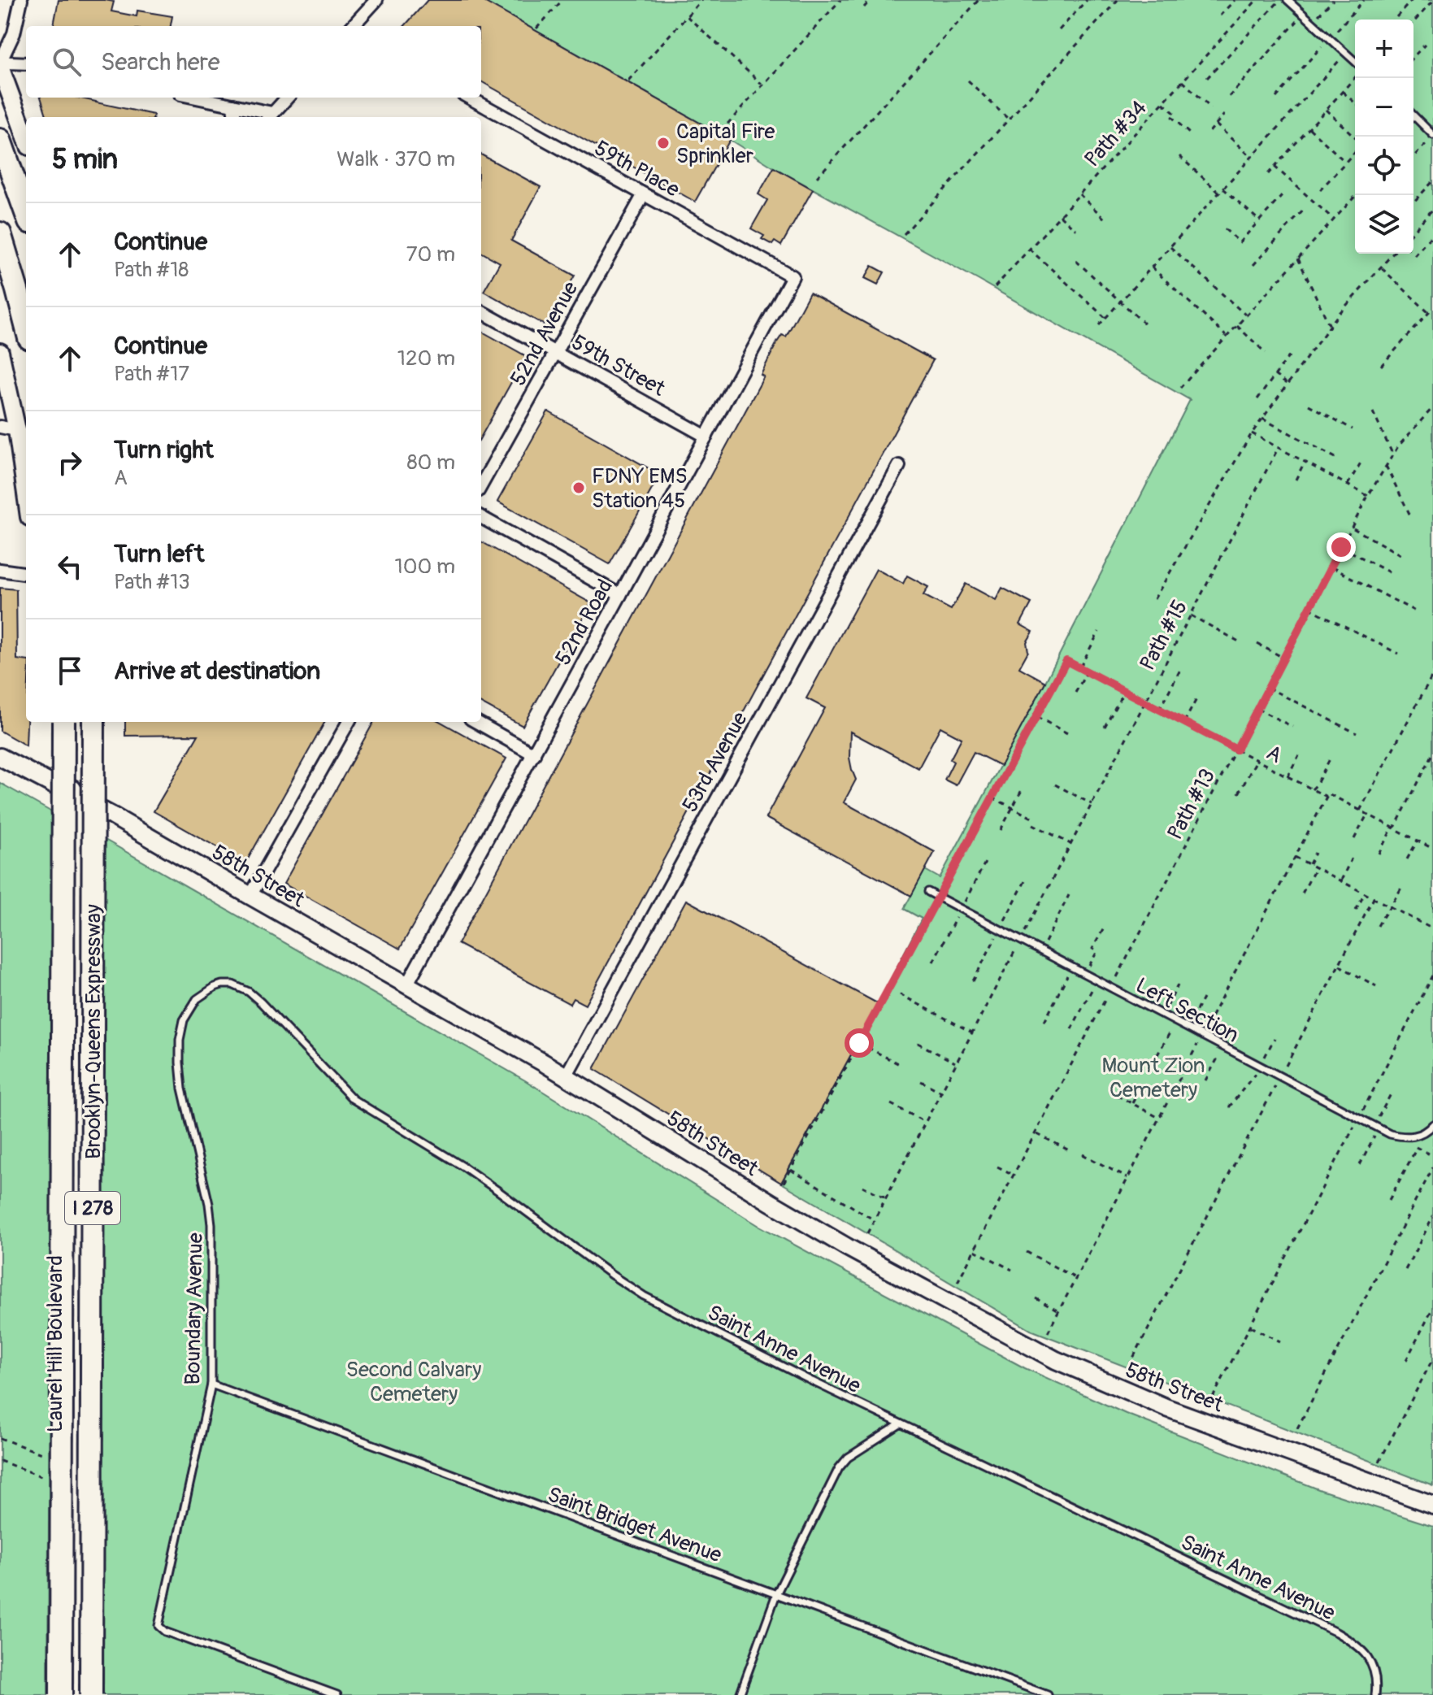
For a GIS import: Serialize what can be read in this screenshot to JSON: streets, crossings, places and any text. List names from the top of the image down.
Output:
{
  "streets": {
    "highway": ["Brooklyn-Queens Expressway", "I 278"],
    "main road": ["58th Street", "Laurel Hill Boulevard"],
    "street": [
      "59th Place",
      "52nd Avenue",
      "59th Street",
      "52nd Road",
      "53rd Avenue"
    ],
    "lane": [
      "Left Section",
      "Boundary Avenue",
      "Saint Anne Avenue",
      "Saint Bridget Avenue"
    ],
    "path": [
      "Path #34",
      "Path #15",
      "A",
      "Path #13"
    ]
  },
  "crossings": [
    ["59th Place", "52nd Avenue"],
    ["59th Place", "52nd Road"],
    ["52nd Avenue", "59th Street"],
    ["59th Street", "52nd Road"],
    ["52nd Road", "58th Street"],
    ["Path #15", "A"],
    ["Path #15", "Left Section"],
    ["A", "Path #13"],
    ["53rd Avenue", "58th Street"],
    ["Path #13", "Left Section"],
    ["58th Street", "Laurel Hill Boulevard"],
    ["Boundary Avenue", "Saint Anne Avenue"],
    ["Boundary Avenue", "Saint Bridget Avenue"]
  ],
  "parks": ["Mount Zion Cemetery", "Second Calvary Cemetery"],
  "places": ["Capital Fire Sprinkler", "FDNY EMS Station 45"],
  "page": {
    "map_buttons": ["+", "−"],
    "search": "Search here",
    "heading": ["5 min", "Walk · 370 m"],
    "list": [
      ["Continue", "Path #18", "70 m"],
      ["Continue", "Path #17", "120 m"],
      ["Turn right", "A", "80 m"],
      ["Turn left", "Path #13", "100 m"],
      "Arrive at destination"
    ]
  }
}
